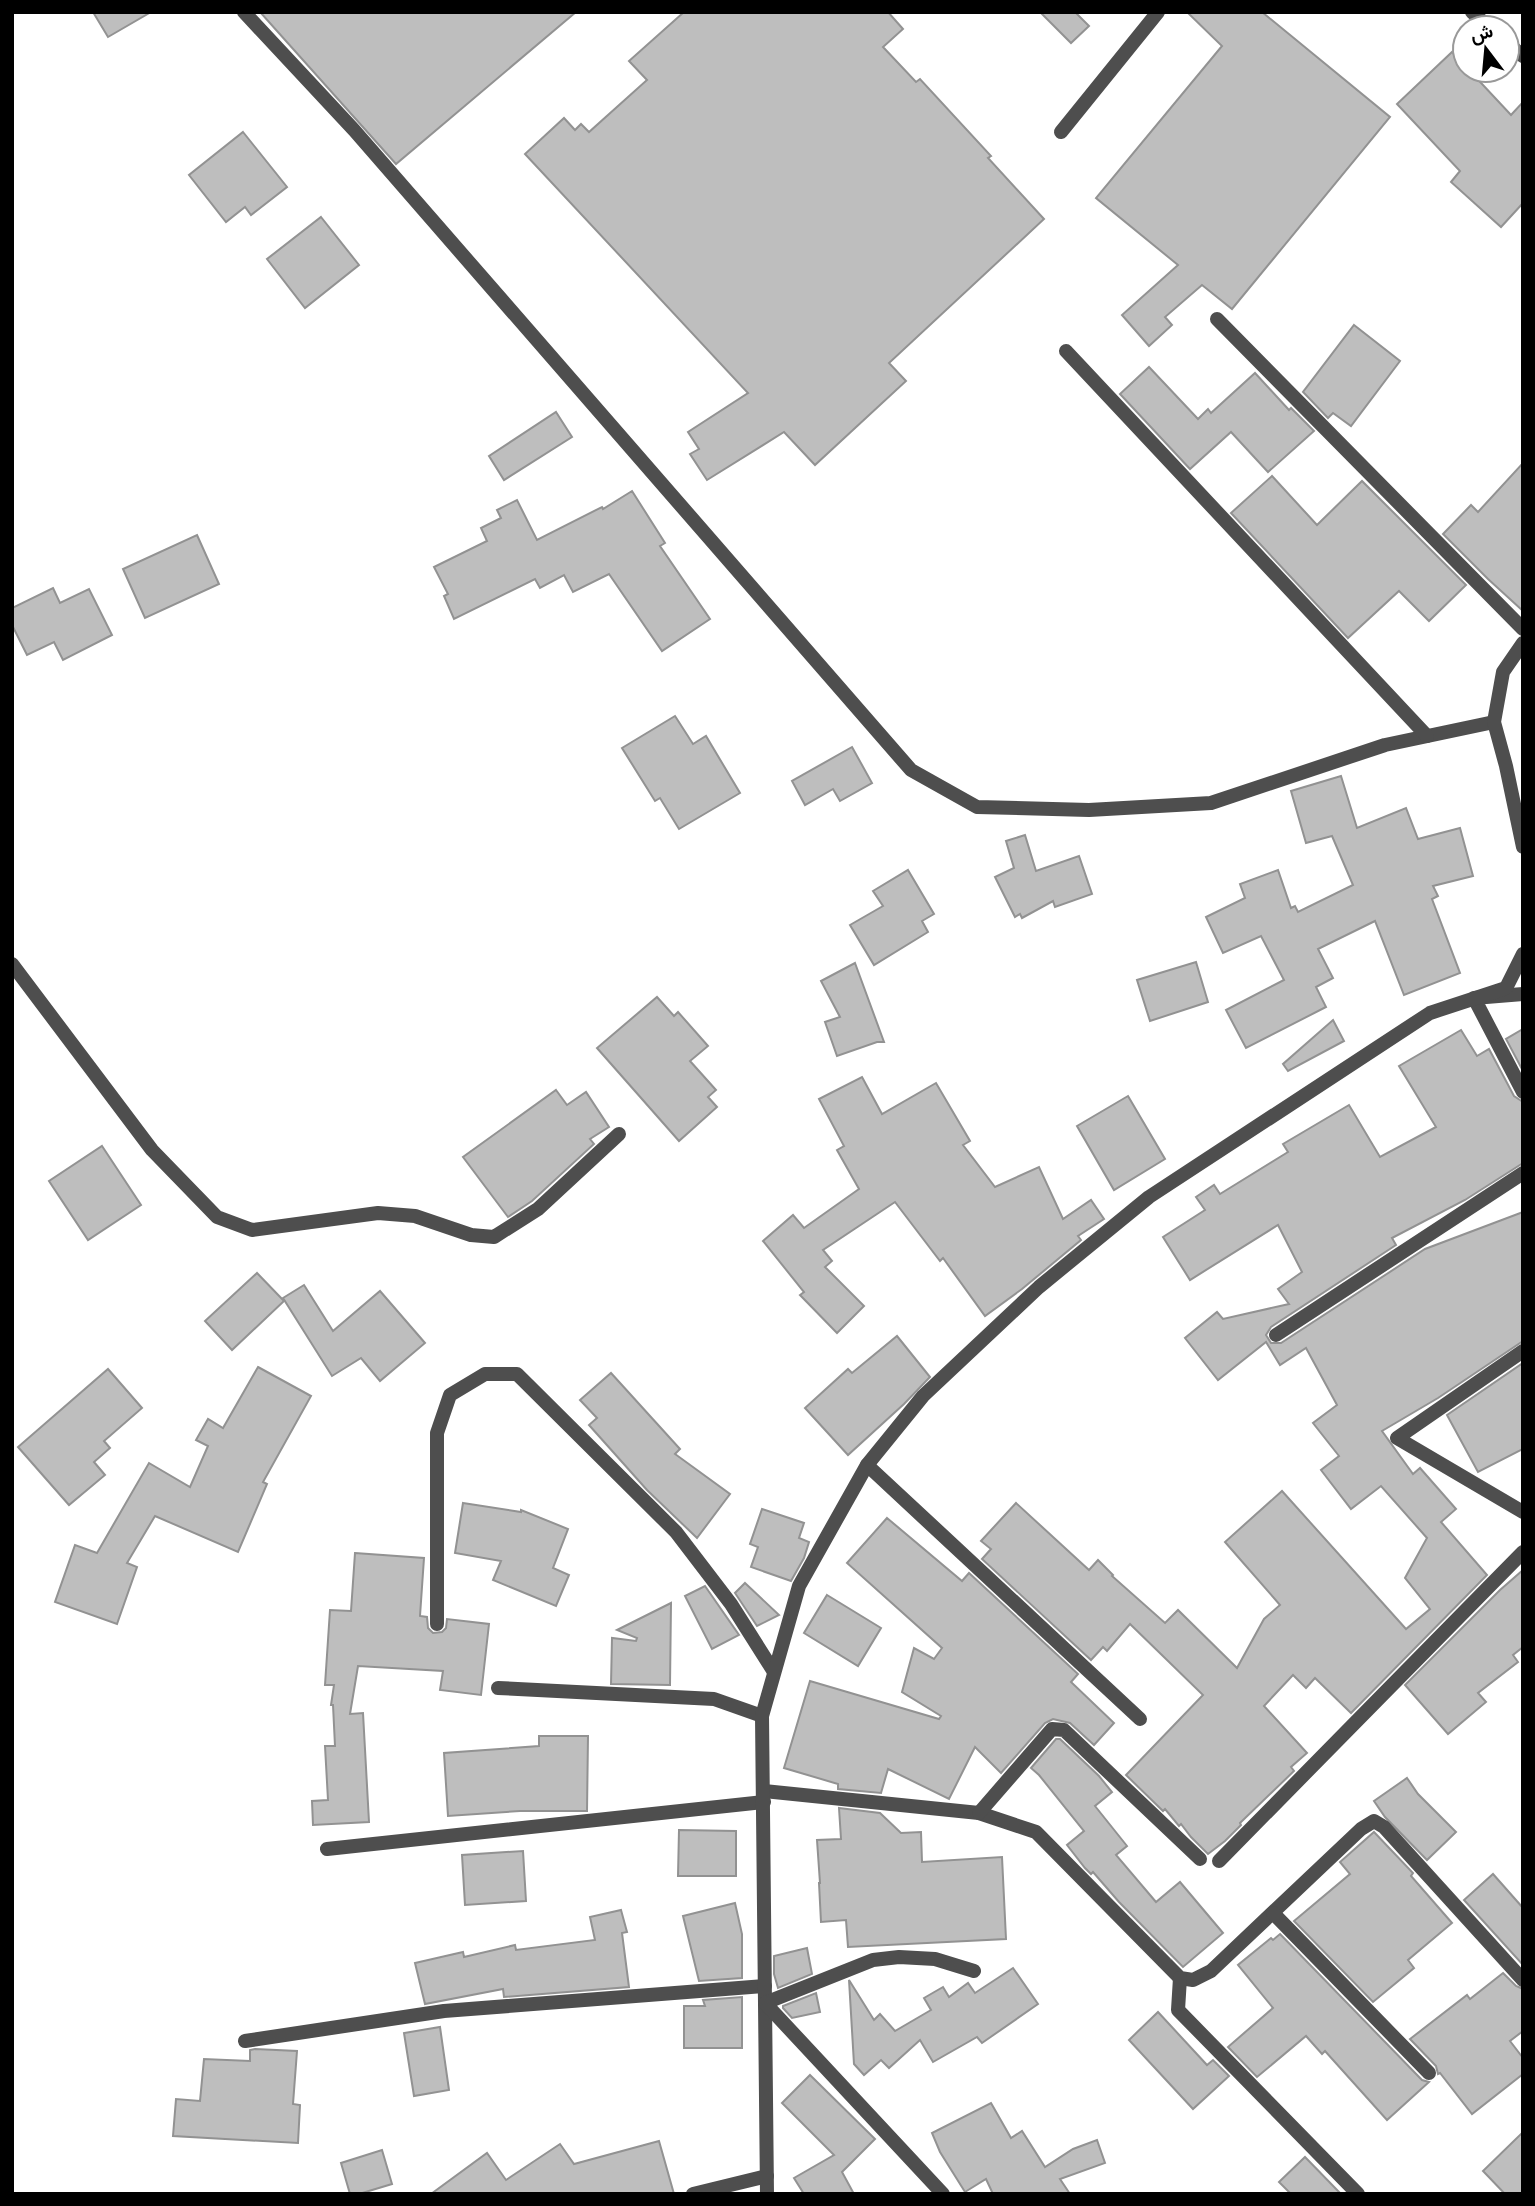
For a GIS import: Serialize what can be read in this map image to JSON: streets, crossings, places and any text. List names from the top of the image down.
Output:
{
  "north": "top"
}
